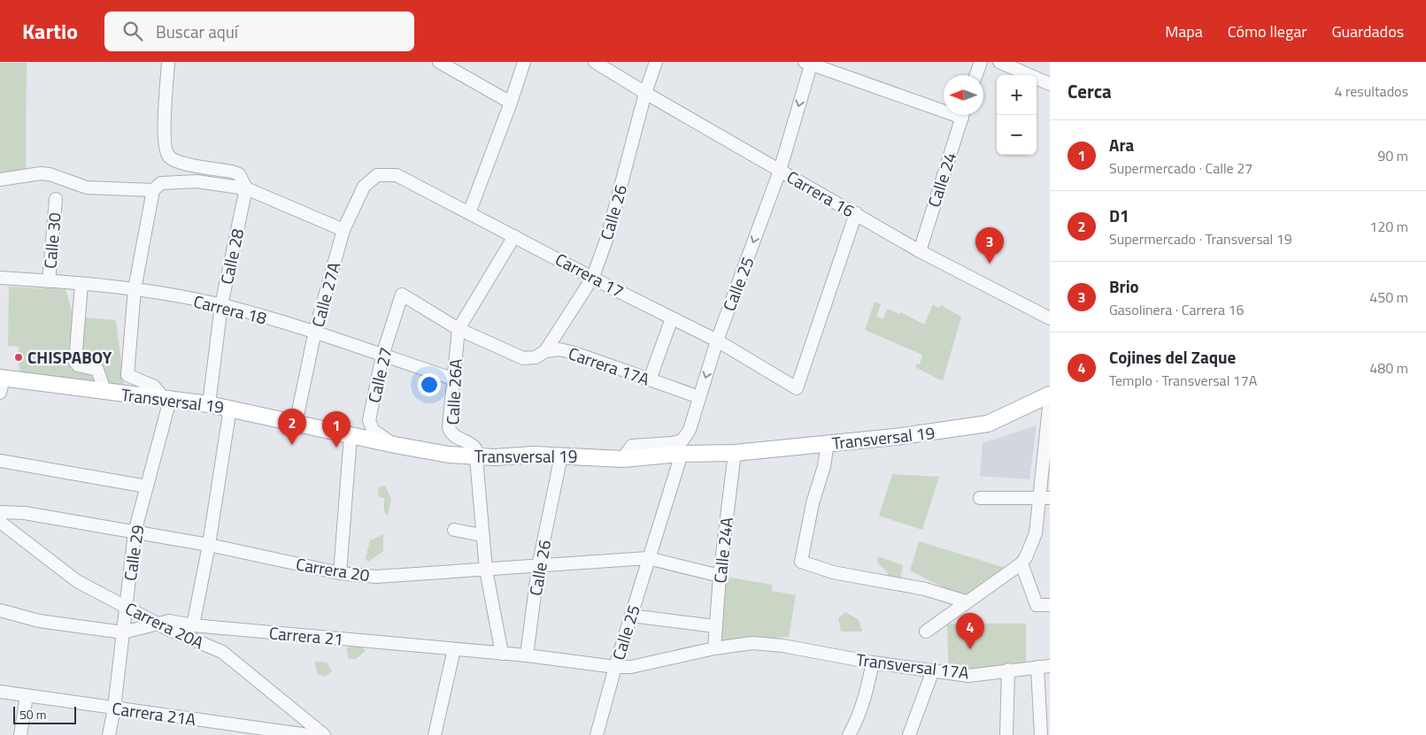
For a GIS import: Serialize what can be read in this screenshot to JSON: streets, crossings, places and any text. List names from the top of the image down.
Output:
{
  "streets": {
    "main road": ["Transversal 19"],
    "street": [
      "Calle 24",
      "Carrera 16",
      "Calle 26",
      "Calle 30",
      "Calle 28",
      "Carrera 17",
      "Calle 25",
      "Calle 27A",
      "Carrera 18",
      "Carrera 17A",
      "Calle 27",
      "Calle 26A",
      "Calle 24A",
      "Calle 29",
      "Carrera 20",
      "Carrera 20A",
      "Carrera 21",
      "Transversal 17A",
      "Carrera 21A"
    ]
  },
  "crossings": [
    ["Calle 24", "Carrera 16"],
    ["Carrera 16", "Calle 26"],
    ["Carrera 16", "Carrera 17"],
    ["Carrera 16", "Calle 25"],
    ["Calle 26", "Carrera 17"],
    ["Calle 26", "Carrera 17A"],
    ["Calle 26", "Transversal 19"],
    ["Calle 26", "Carrera 20"],
    ["Calle 26", "Carrera 21"],
    ["Calle 30", "Carrera 18"],
    ["Calle 28", "Carrera 18"],
    ["Calle 28", "Transversal 19"],
    ["Carrera 17", "Calle 25"],
    ["Carrera 17", "Calle 27A"],
    ["Carrera 17", "Calle 26A"],
    ["Calle 25", "Carrera 17A"],
    ["Calle 25", "Transversal 19"],
    ["Calle 25", "Carrera 20"],
    ["Calle 25", "Carrera 21"],
    ["Calle 27A", "Carrera 18"],
    ["Calle 27A", "Transversal 19"],
    ["Carrera 18", "Calle 27"],
    ["Carrera 18", "Calle 26A"],
    ["Carrera 17A", "Calle 27"],
    ["Carrera 17A", "Calle 26A"],
    ["Calle 27", "Transversal 19"],
    ["Calle 26A", "Transversal 19"],
    ["Transversal 19", "Calle 24A"],
    ["Transversal 19", "Calle 29"],
    ["Calle 24A", "Carrera 20"],
    ["Calle 24A", "Carrera 21"],
    ["Calle 24A", "Transversal 17A"],
    ["Calle 29", "Carrera 20"],
    ["Calle 29", "Carrera 20A"],
    ["Calle 29", "Carrera 21"],
    ["Calle 29", "Carrera 21A"],
    ["Carrera 20A", "Carrera 21"],
    ["Carrera 21", "Transversal 17A"]
  ],
  "one_way": ["Calle 25"],
  "places": ["CHISPABOY"],
  "scale_bar": "50 m",
  "north": "left",
  "page": {
    "header": "Kartio",
    "search": "Buscar aquí",
    "nav": ["Mapa", "Cómo llegar", "Guardados"],
    "heading": ["Cerca", "4 resultados"],
    "map_buttons": ["+", "−"],
    "list": [
      {
        "mark": "1",
        "name": "Ara",
        "note": "Supermercado · Calle 27",
        "value": "90 m"
      },
      {
        "mark": "2",
        "name": "D1",
        "note": "Supermercado · Transversal 19",
        "value": "120 m"
      },
      {
        "mark": "3",
        "name": "Brio",
        "note": "Gasolinera · Carrera 16",
        "value": "450 m"
      },
      {
        "mark": "4",
        "name": "Cojines del Zaque",
        "note": "Templo · Transversal 17A",
        "value": "480 m"
      }
    ],
    "pins": [
      "3",
      "2",
      "1",
      "4"
    ],
    "scale": "50 m"
  }
}
